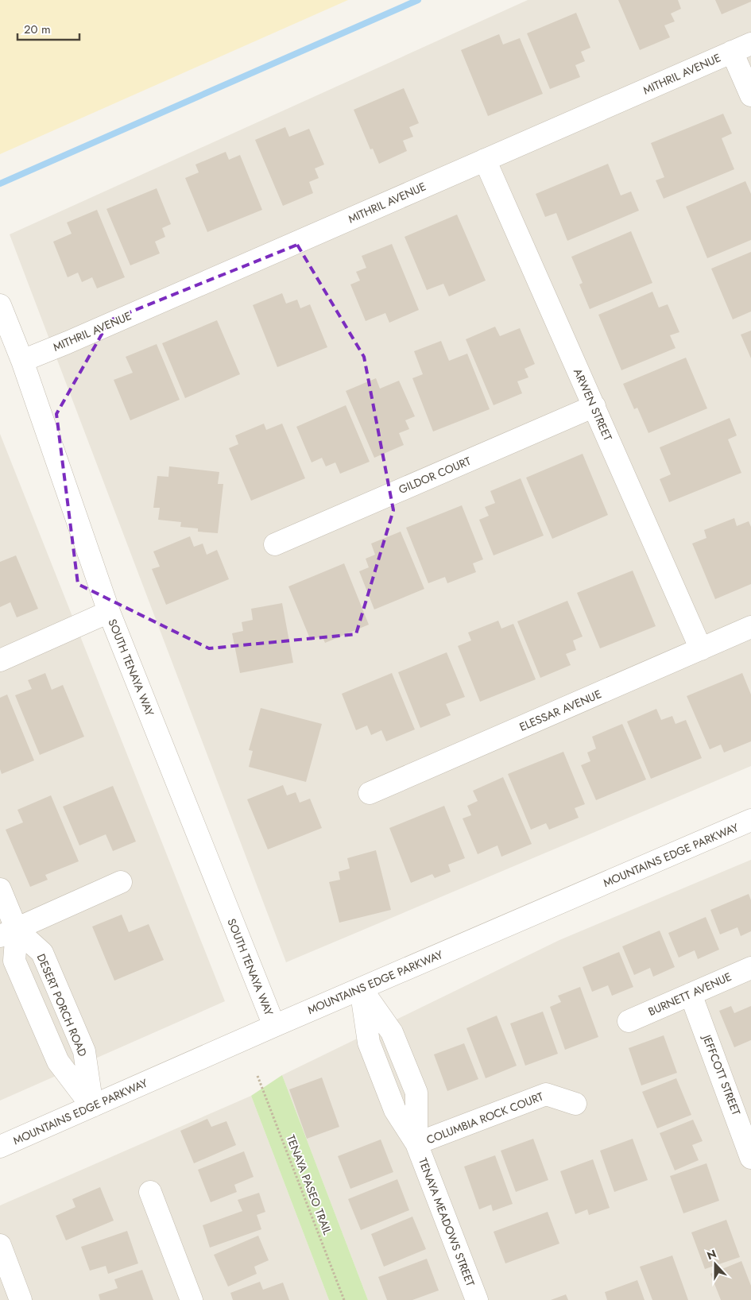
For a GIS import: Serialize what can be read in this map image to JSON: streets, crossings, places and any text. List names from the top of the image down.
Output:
{
  "streets": {
    "street": [
      "MITHRIL AVENUE",
      "ARWEN STREET",
      "GILDOR COURT",
      "SOUTH TENAYA WAY",
      "ELESSAR AVENUE",
      "MOUNTAINS EDGE PARKWAY",
      "BURNETT AVENUE",
      "DESERT PORCH ROAD",
      "JEFFCOTT STREET",
      "COLUMBIA ROCK COURT",
      "TENAYA MEADOWS STREET"
    ],
    "path": ["TENAYA PASEO TRAIL"]
  },
  "crossings": [
    ["MITHRIL AVENUE", "ARWEN STREET"],
    ["MITHRIL AVENUE", "SOUTH TENAYA WAY"],
    ["ARWEN STREET", "GILDOR COURT"],
    ["ARWEN STREET", "ELESSAR AVENUE"],
    ["SOUTH TENAYA WAY", "MOUNTAINS EDGE PARKWAY"],
    ["MOUNTAINS EDGE PARKWAY", "DESERT PORCH ROAD"],
    ["MOUNTAINS EDGE PARKWAY", "TENAYA MEADOWS STREET"],
    ["BURNETT AVENUE", "JEFFCOTT STREET"],
    ["COLUMBIA ROCK COURT", "TENAYA MEADOWS STREET"]
  ],
  "scale_bar": "20 m",
  "north": "top"
}
